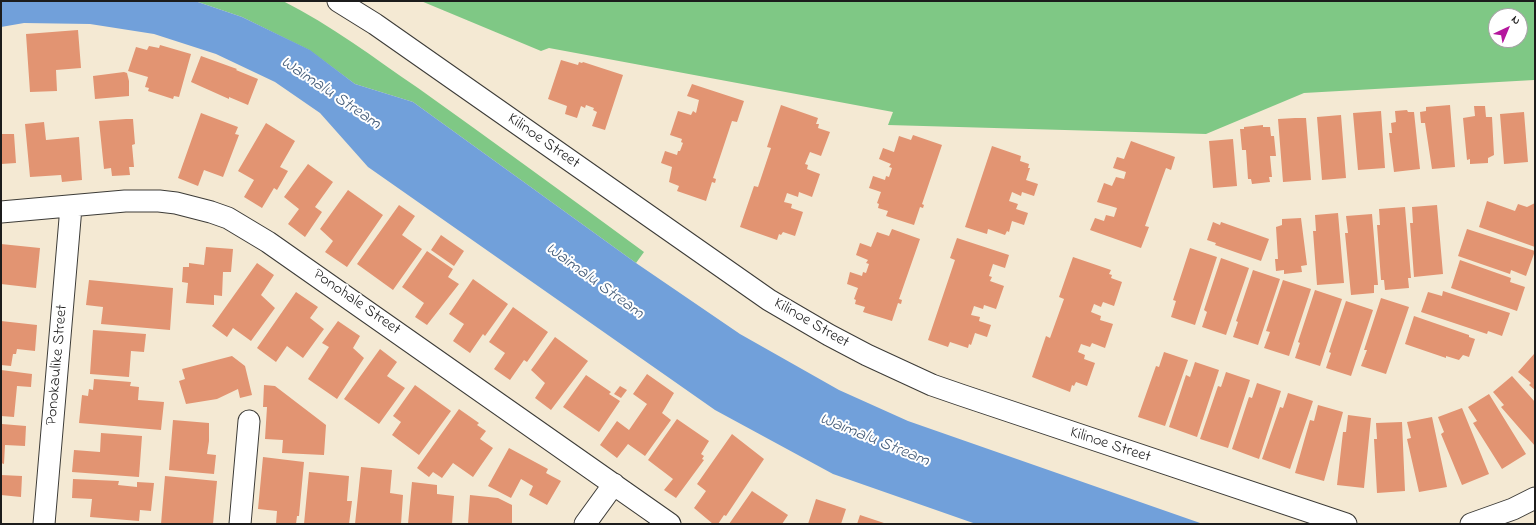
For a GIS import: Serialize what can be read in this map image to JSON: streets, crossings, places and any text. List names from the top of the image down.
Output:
{
  "streets": {
    "street": ["Kilinoe Street", "Ponohale Street", "Ponokaulike Street"]
  },
  "crossings": [
    ["Ponohale Street", "Ponokaulike Street"]
  ],
  "water": ["Waimalu Stream"],
  "north": "top right"
}
